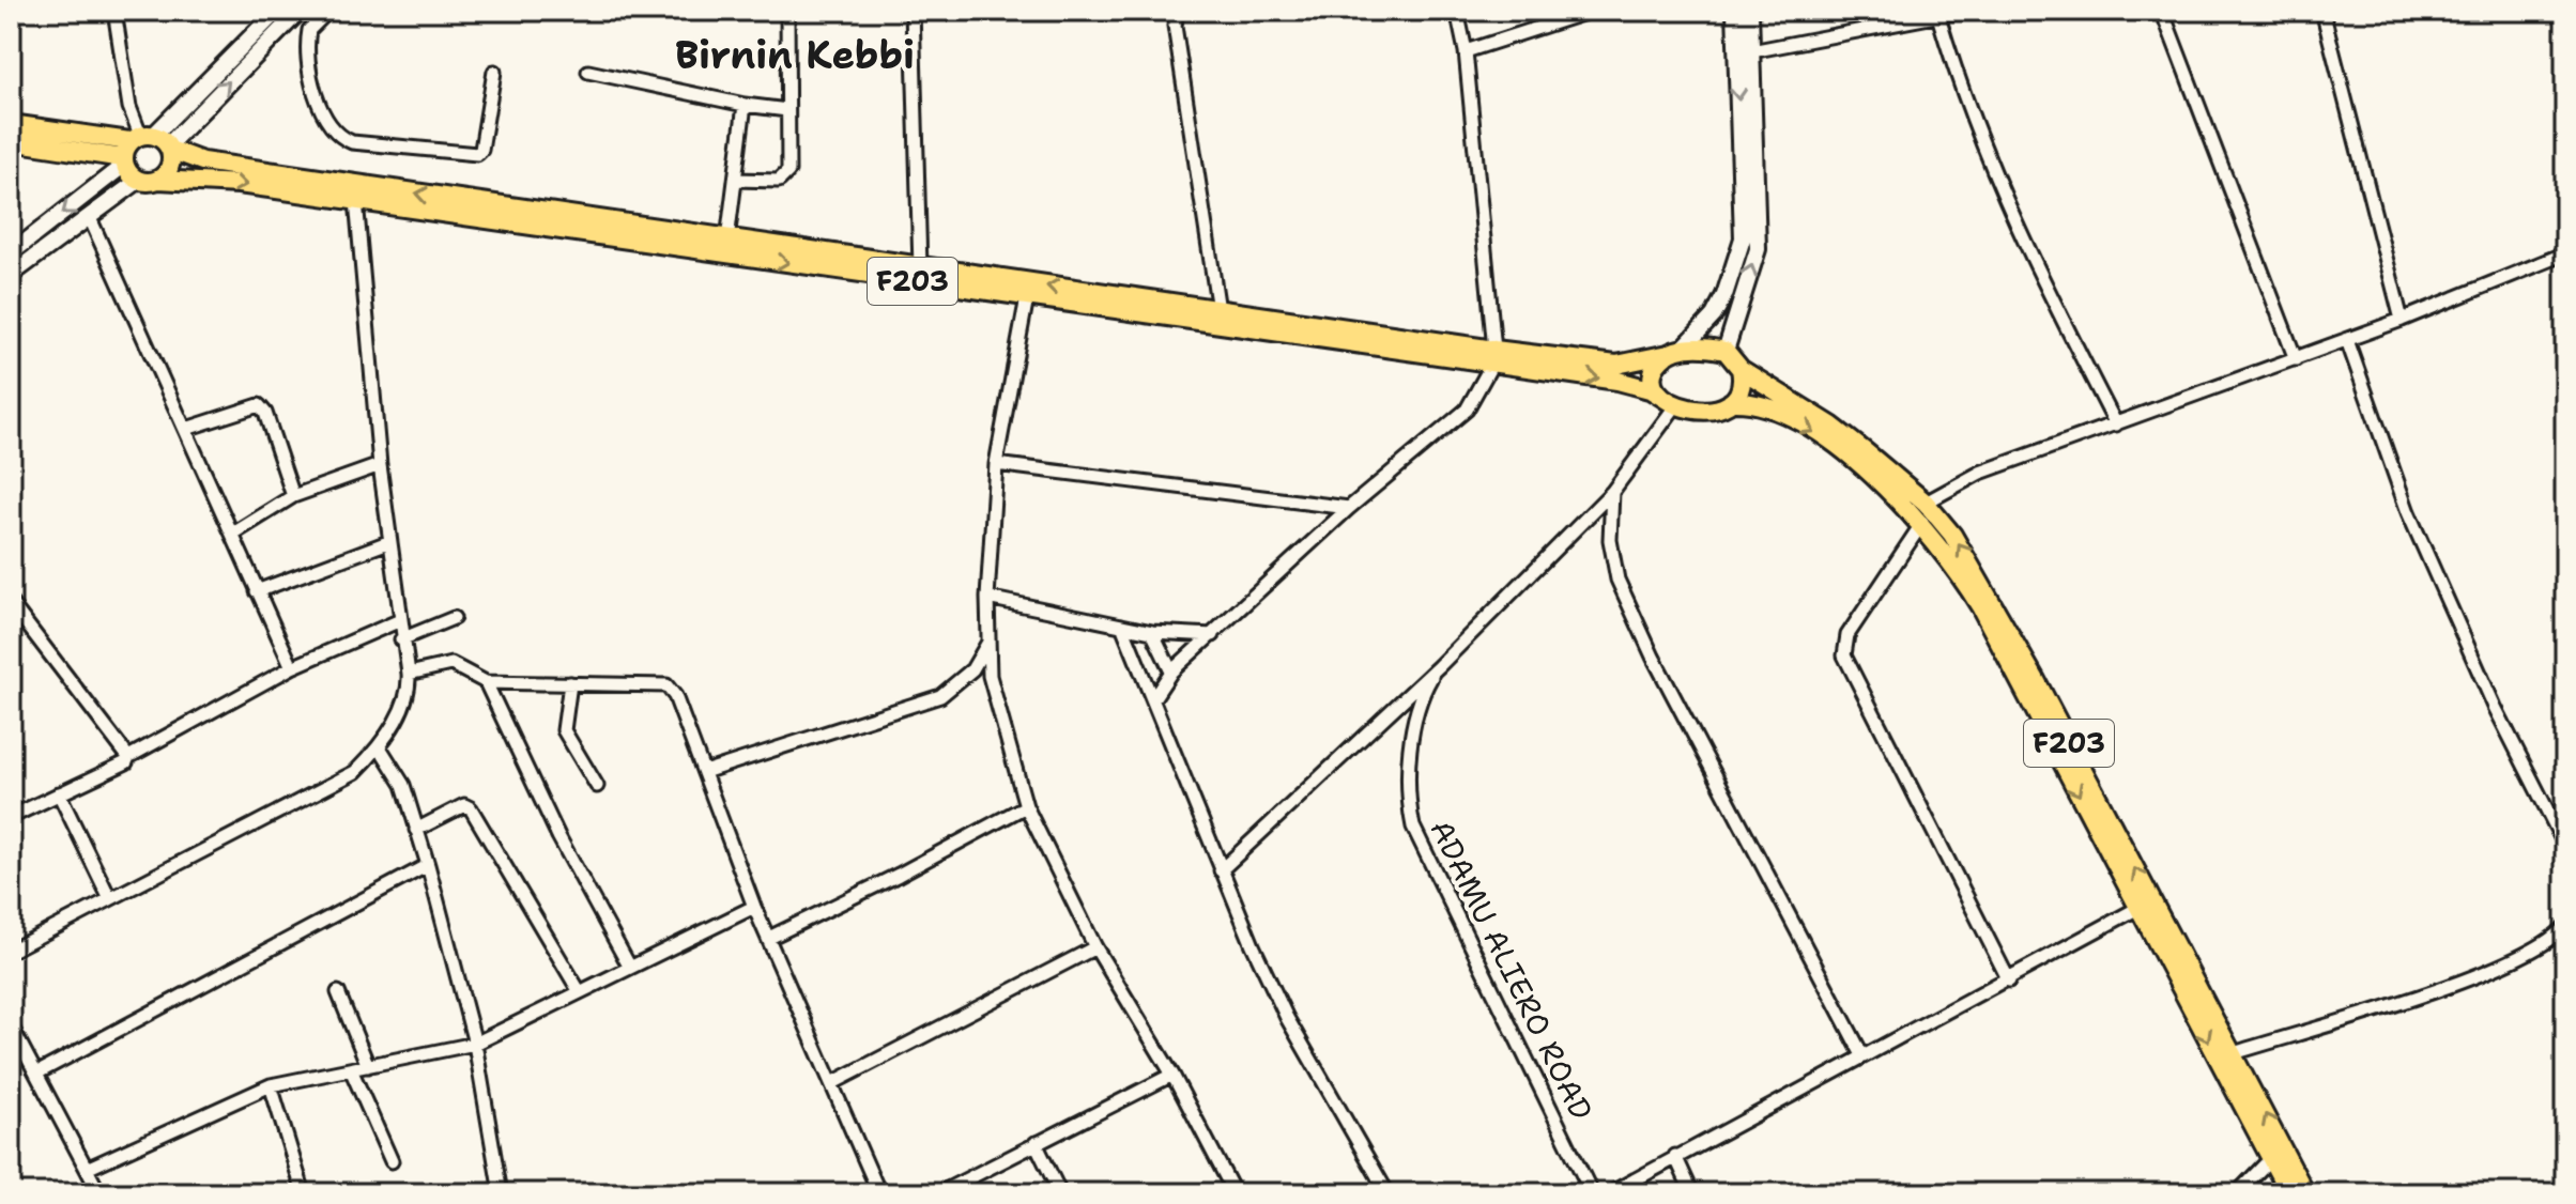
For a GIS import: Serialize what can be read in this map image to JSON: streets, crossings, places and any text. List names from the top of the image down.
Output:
{
  "streets": {
    "main road": ["F203"],
    "street": ["ADAMU ALIERO ROAD"]
  },
  "districts": ["Birnin Kebbi"]
}
